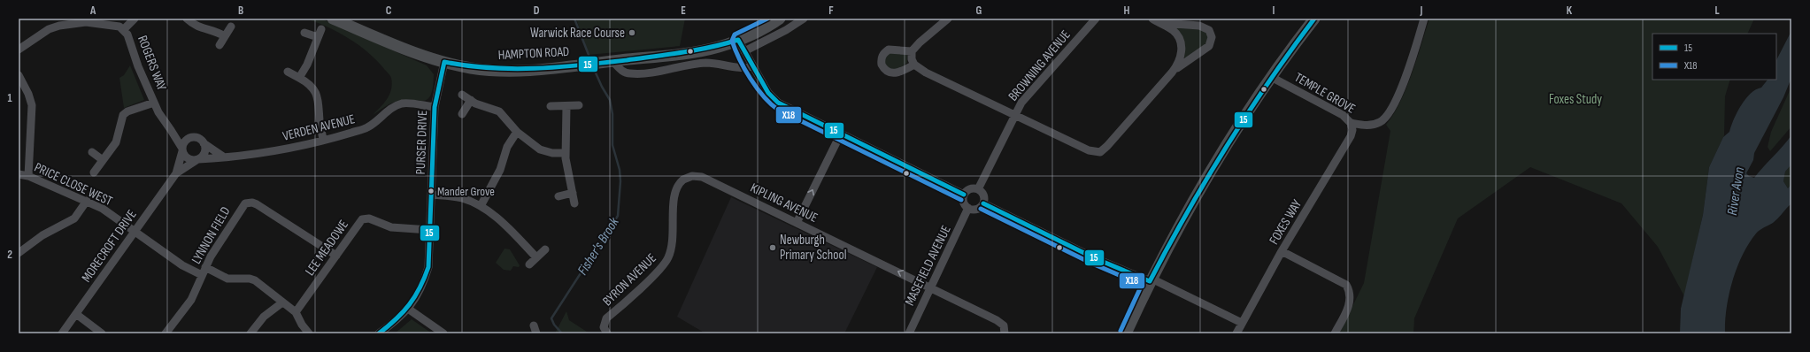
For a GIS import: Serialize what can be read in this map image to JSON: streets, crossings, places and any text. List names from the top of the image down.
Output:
{
  "streets": {
    "main road": ["HAMPTON ROAD"],
    "street": [
      "ROGERS WAY",
      "BROWNING AVENUE",
      "TEMPLE GROVE",
      "VERDEN AVENUE",
      "PURSER DRIVE",
      "PRICE CLOSE WEST",
      "KIPLING AVENUE",
      "FOXES WAY",
      "LYNNON FIELD",
      "MORECROFT DRIVE",
      "LEE MEADOWE",
      "MASEFIELD AVENUE",
      "BYRON AVENUE"
    ]
  },
  "crossings": [
    ["HAMPTON ROAD", "PURSER DRIVE"],
    ["ROGERS WAY", "VERDEN AVENUE"],
    ["ROGERS WAY", "MORECROFT DRIVE"],
    ["BROWNING AVENUE", "MASEFIELD AVENUE"],
    ["TEMPLE GROVE", "FOXES WAY"],
    ["VERDEN AVENUE", "PURSER DRIVE"],
    ["VERDEN AVENUE", "MORECROFT DRIVE"],
    ["PURSER DRIVE", "LEE MEADOWE"],
    ["PRICE CLOSE WEST", "LYNNON FIELD"],
    ["PRICE CLOSE WEST", "MORECROFT DRIVE"],
    ["PRICE CLOSE WEST", "LEE MEADOWE"],
    ["KIPLING AVENUE", "MASEFIELD AVENUE"],
    ["KIPLING AVENUE", "BYRON AVENUE"],
    ["LYNNON FIELD", "LEE MEADOWE"]
  ],
  "one_way": ["KIPLING AVENUE"],
  "water": ["River Avon", "Fisher's Brook"],
  "parks": ["Foxes Study"],
  "places": ["Warwick Race Course", "Mander Grove", "Newburgh Primary School"],
  "lines": ["transit line 15", "transit line X18"],
  "legend": ["15", "X18"],
  "grid": {
    "columns": [
      "A",
      "B",
      "C",
      "D",
      "E",
      "F",
      "G",
      "H",
      "I",
      "J",
      "K",
      "L"
    ],
    "rows": ["1", "2"]
  }
}
